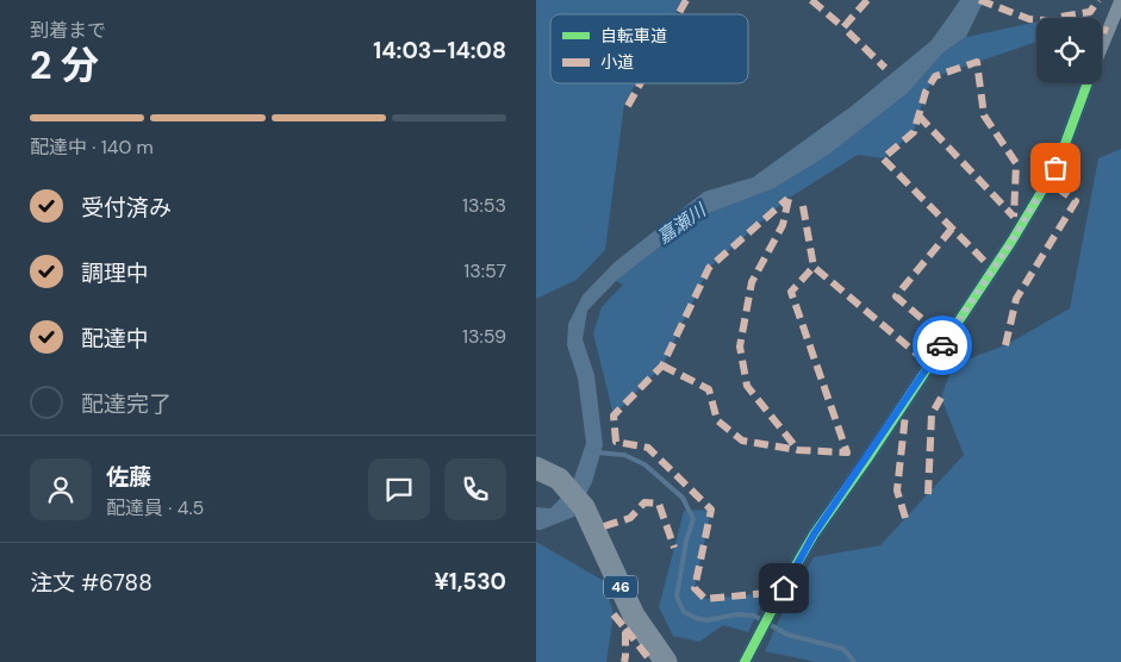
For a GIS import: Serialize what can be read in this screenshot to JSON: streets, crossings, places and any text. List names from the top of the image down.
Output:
{
  "streets": {
    "main road": ["46"]
  },
  "water": ["嘉瀬川"],
  "legend": ["自転車道", "小道"],
  "page": {
    "heading": ["2 分", "到着まで", "14:03–14:08"],
    "panel": [
      "佐藤",
      "配達員 · 4.5",
      "注文 #6788",
      "¥1,530"
    ],
    "bar": "配達中 · 140 m",
    "list": [
      ["受付済み", "13:53"],
      ["調理中", "13:57"],
      ["配達中", "13:59"],
      "配達完了"
    ]
  }
}
